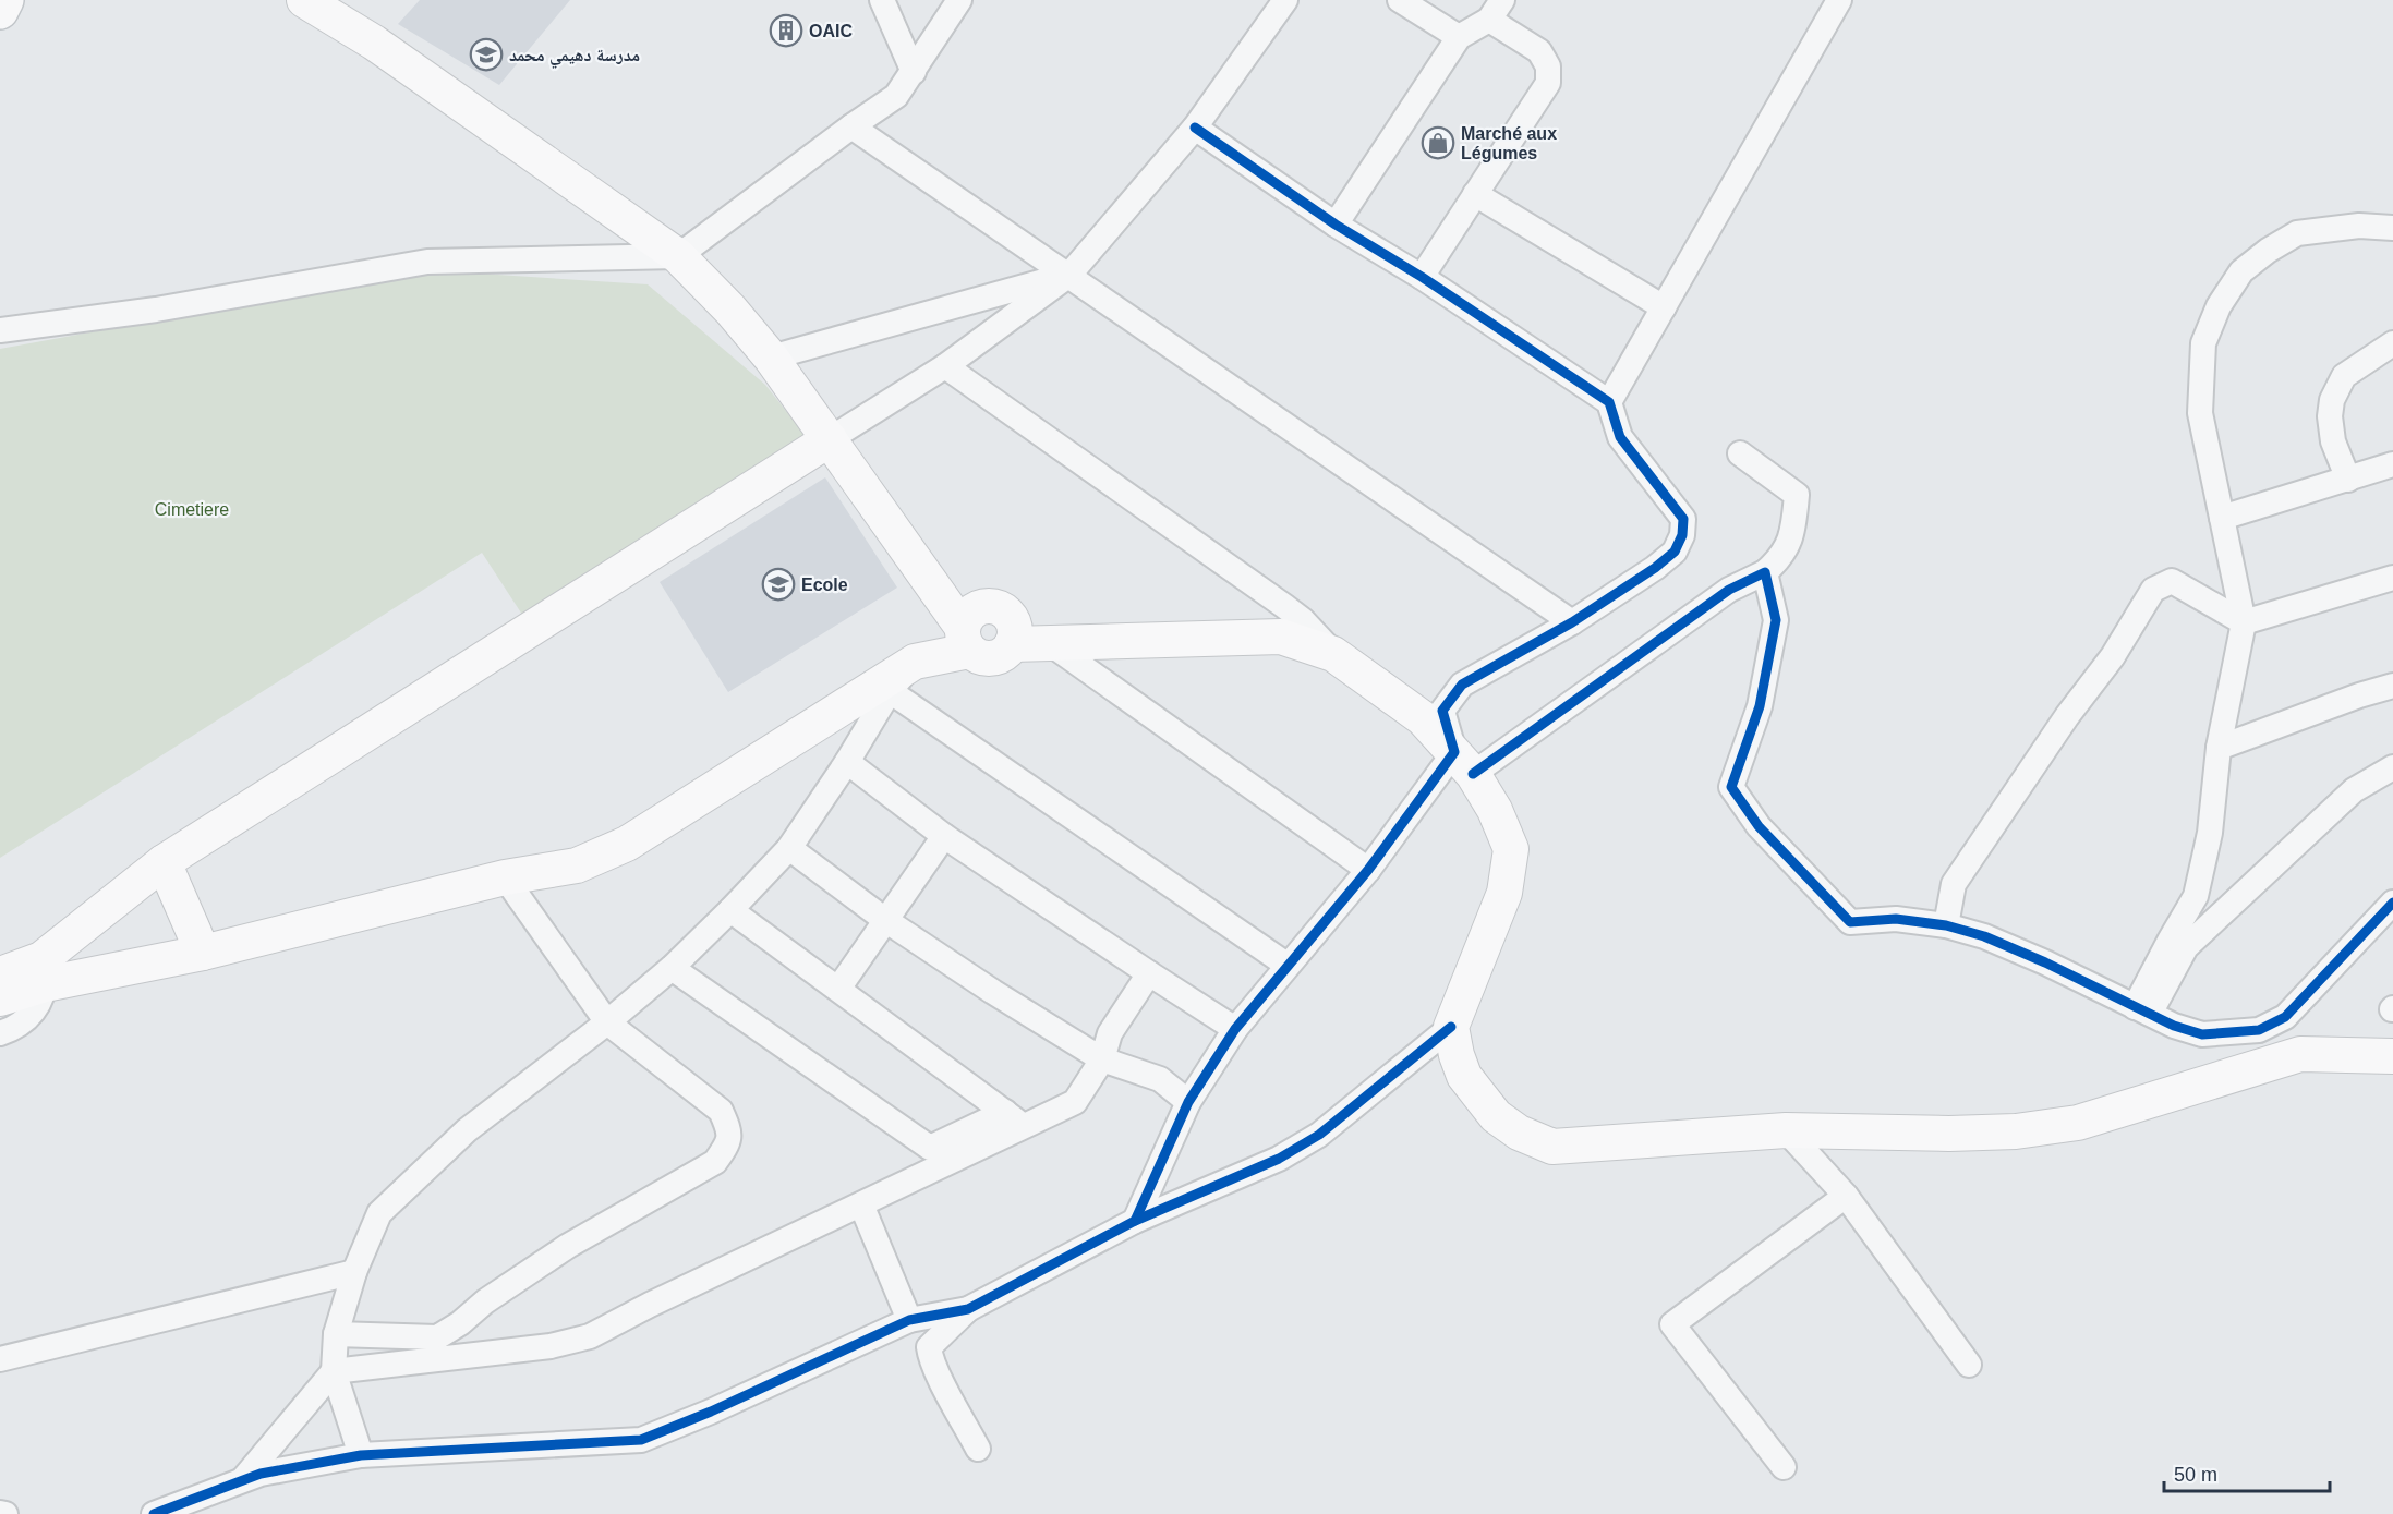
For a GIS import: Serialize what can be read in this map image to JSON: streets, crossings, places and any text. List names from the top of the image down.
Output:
{
  "parks": ["Cimetiere"],
  "places": {
    "building": ["OAIC"],
    "school or university": ["مدرسة دهيمي محمد", "Ecole"],
    "shop": ["Marché aux Légumes"]
  },
  "scale_bar": "50 m"
}
